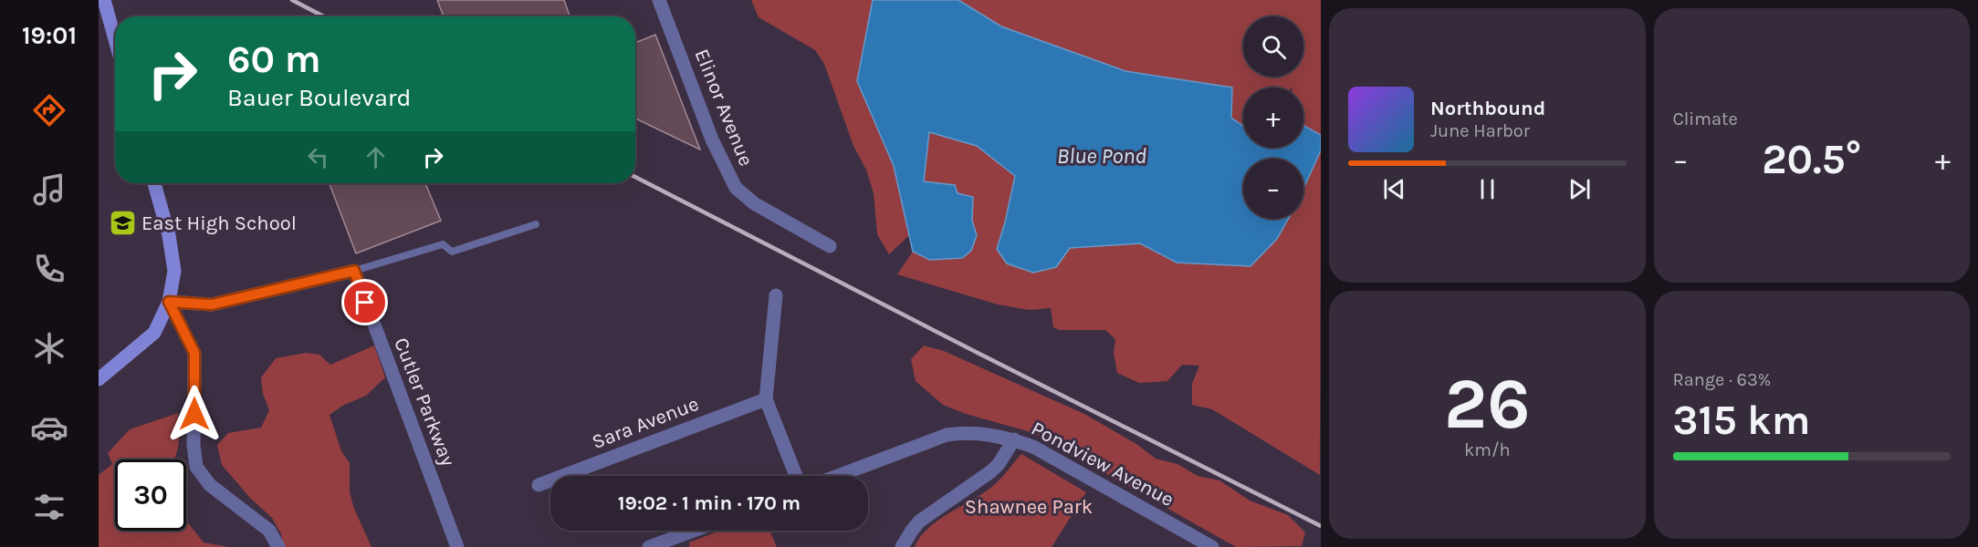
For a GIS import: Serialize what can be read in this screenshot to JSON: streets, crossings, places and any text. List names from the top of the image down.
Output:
{
  "streets": {
    "street": [
      "Elinor Avenue",
      "Cutler Parkway",
      "Sara Avenue",
      "Pondview Avenue"
    ]
  },
  "water": ["Blue Pond"],
  "parks": ["Shawnee Park"],
  "places": {
    "school or university": ["East High School"]
  },
  "page": {
    "tabs": "19:01",
    "tile": [
      "Climate",
      ["26", "km/h"],
      ["Range · 63%", "315 km"]
    ],
    "map_buttons": ["+", "−"],
    "turn": ["60 m", "Bauer Boulevard"],
    "song": ["Northbound", "June Harbor"],
    "heat": ["−", "20.5°", "+"],
    "limit": "30",
    "trip": "19:02 · 1 min · 170 m"
  }
}
